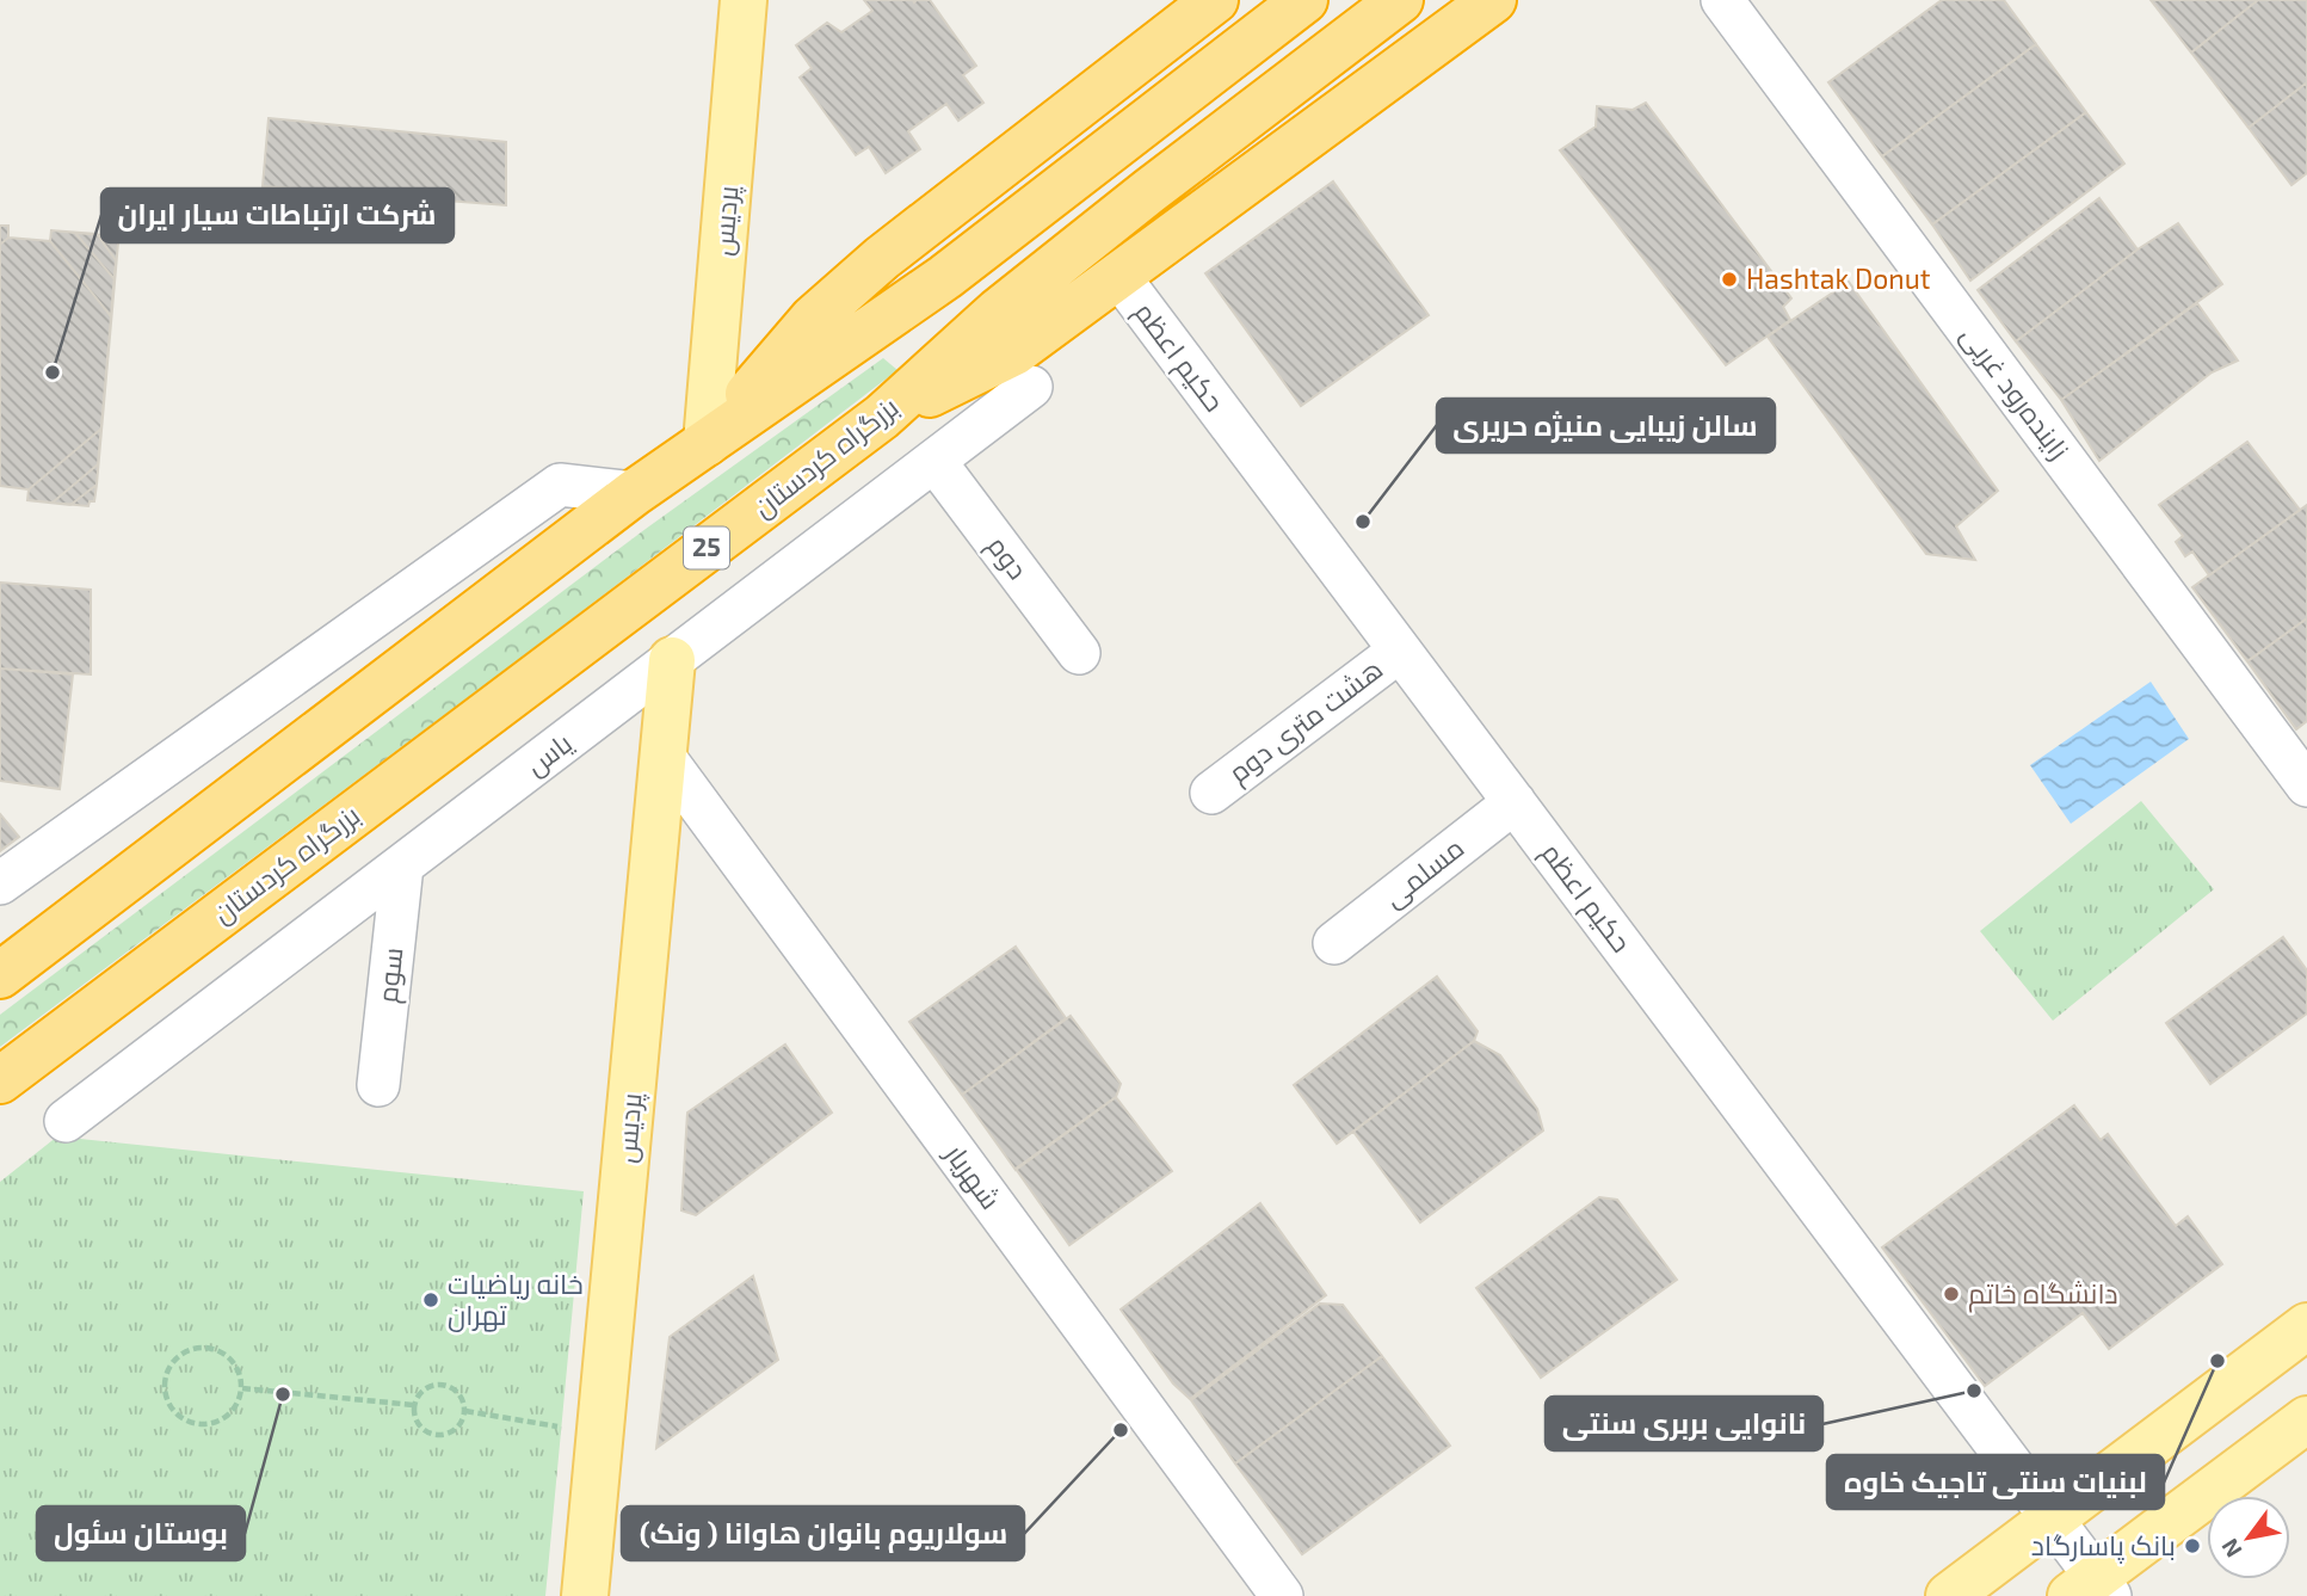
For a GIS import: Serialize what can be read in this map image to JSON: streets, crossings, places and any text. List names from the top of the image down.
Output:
{
  "streets": {
    "highway": ["بزرگراه کردستان", "25"],
    "main road": ["پردیس"],
    "street": [
      "حکیم اعظم",
      "زاینده‌رود غربی",
      "دوم",
      "هشت متری دوم",
      "یاس",
      "مسلمی",
      "سوم",
      "شهریار"
    ]
  },
  "crossings": [
    ["پردیس", "یاس"],
    ["پردیس", "شهریار"],
    ["حکیم اعظم", "هشت متری دوم"],
    ["حکیم اعظم", "مسلمی"],
    ["دوم", "یاس"],
    ["یاس", "سوم"]
  ],
  "places": [
    "Hashtak Donut",
    "شرکت ارتباطات سیار ایران",
    "سالن زیبایی منیژه حریری",
    "دانشگاه خاتم",
    "خانه ریاضیات تهران",
    "لبنیات سنتی تاجیک خاوه",
    "نانوایی بربری سنتی",
    "بوستان سئول",
    "سولاریوم بانوان هاوانا ( ونک)",
    "بانک پاسارگاد"
  ],
  "north": "bottom left"
}
